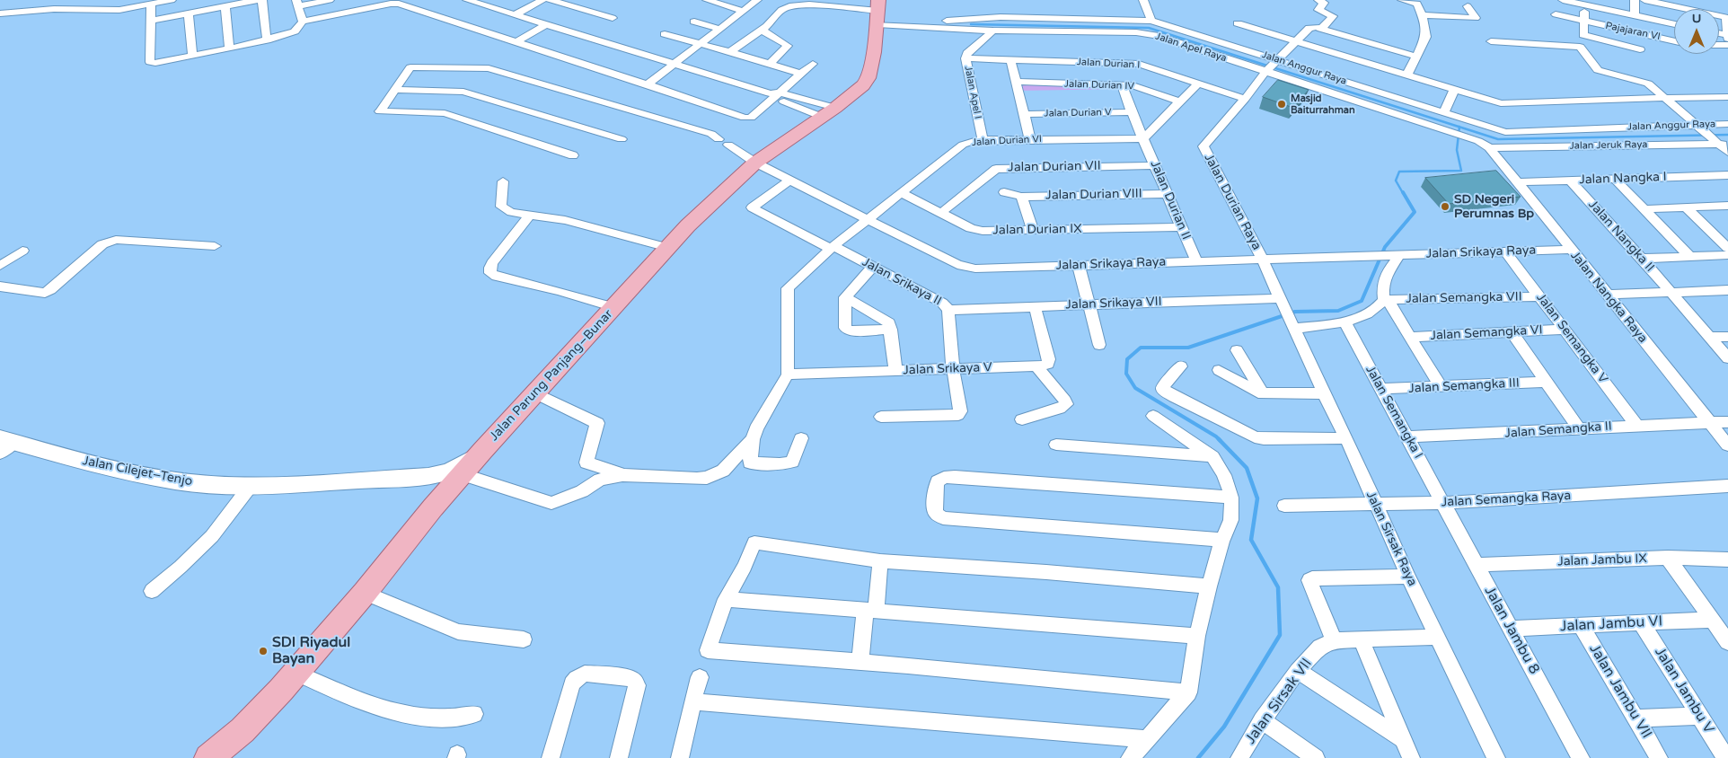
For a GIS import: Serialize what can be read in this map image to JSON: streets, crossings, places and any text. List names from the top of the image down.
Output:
{
  "streets": {
    "main road": ["Jalan Parung Panjang–Bunar", "Jalan Cilejet–Tenjo"],
    "street": [
      "Pajajaran VI",
      "Jalan Apel Raya",
      "Jalan Durian I",
      "Jalan Anggur Raya",
      "Jalan Durian IV",
      "Jalan Apel I",
      "Jalan Durian V",
      "Jalan Durian VI",
      "Jalan Jeruk Raya",
      "Jalan Durian VII",
      "Jalan Nangka I",
      "Jalan Durian VIII",
      "Jalan Durian II",
      "Jalan Durian Raya",
      "Jalan Durian IX",
      "Jalan Nangka II",
      "Jalan Srikaya Raya",
      "Jalan Srikaya II",
      "Jalan Nangka Raya",
      "Jalan Semangka VII",
      "Jalan Srikaya VII",
      "Jalan Semangka VI",
      "Jalan Semangka V",
      "Jalan Srikaya V",
      "Jalan Semangka III",
      "Jalan Semangka I",
      "Jalan Semangka II",
      "Jalan Semangka Raya",
      "Jalan Sirsak Raya",
      "Jalan Jambu IX",
      "Jalan Jambu VI",
      "Jalan Jambu 8",
      "Jalan Jambu V",
      "Jalan Jambu VII",
      "Jalan Sirsak VII"
    ]
  },
  "crossings": [
    ["Jalan Apel Raya", "Jalan Anggur Raya"],
    ["Jalan Apel Raya", "Jalan Apel I"],
    ["Jalan Apel Raya", "Jalan Jeruk Raya"],
    ["Jalan Apel Raya", "Jalan Durian Raya"],
    ["Jalan Apel Raya", "Jalan Nangka Raya"],
    ["Jalan Durian I", "Jalan Apel I"],
    ["Jalan Durian I", "Jalan Durian Raya"],
    ["Jalan Anggur Raya", "Jalan Durian Raya"],
    ["Jalan Anggur Raya", "Jalan Parung Panjang–Bunar"],
    ["Jalan Durian IV", "Jalan Durian II"],
    ["Jalan Apel I", "Jalan Durian VI"],
    ["Jalan Durian V", "Jalan Durian II"],
    ["Jalan Durian VI", "Jalan Durian II"],
    ["Jalan Durian VI", "Jalan Durian IX"],
    ["Jalan Durian VI", "Jalan Srikaya Raya"],
    ["Jalan Durian VI", "Jalan Srikaya II"],
    ["Jalan Durian VI", "Jalan Srikaya V"],
    ["Jalan Jeruk Raya", "Jalan Nangka Raya"],
    ["Jalan Durian VII", "Jalan Durian II"],
    ["Jalan Durian VII", "Jalan Durian IX"],
    ["Jalan Nangka I", "Jalan Nangka II"],
    ["Jalan Nangka I", "Jalan Nangka Raya"],
    ["Jalan Durian VIII", "Jalan Durian II"],
    ["Jalan Durian II", "Jalan Durian IX"],
    ["Jalan Durian II", "Jalan Srikaya Raya"],
    ["Jalan Durian Raya", "Jalan Srikaya Raya"],
    ["Jalan Durian Raya", "Jalan Srikaya VII"],
    ["Jalan Durian Raya", "Jalan Sirsak Raya"],
    ["Jalan Srikaya Raya", "Jalan Srikaya II"],
    ["Jalan Srikaya Raya", "Jalan Nangka Raya"],
    ["Jalan Srikaya Raya", "Jalan Semangka V"],
    ["Jalan Srikaya Raya", "Jalan Parung Panjang–Bunar"],
    ["Jalan Srikaya II", "Jalan Srikaya VII"],
    ["Jalan Srikaya II", "Jalan Srikaya V"],
    ["Jalan Nangka Raya", "Jalan Semangka II"],
    ["Jalan Semangka VII", "Jalan Semangka V"],
    ["Jalan Semangka VI", "Jalan Semangka V"],
    ["Jalan Semangka V", "Jalan Semangka II"],
    ["Jalan Parung Panjang–Bunar", "Jalan Cilejet–Tenjo"],
    ["Jalan Semangka III", "Jalan Semangka I"],
    ["Jalan Semangka I", "Jalan Semangka II"],
    ["Jalan Semangka I", "Jalan Semangka Raya"],
    ["Jalan Semangka I", "Jalan Jambu 8"],
    ["Jalan Semangka Raya", "Jalan Sirsak Raya"],
    ["Jalan Semangka Raya", "Jalan Jambu 8"],
    ["Jalan Jambu IX", "Jalan Jambu 8"],
    ["Jalan Jambu VI", "Jalan Jambu 8"],
    ["Jalan Jambu VI", "Jalan Jambu V"],
    ["Jalan Jambu VI", "Jalan Jambu VII"]
  ],
  "places": ["Masjid Baiturrahman", "SD Negeri Perumnas Bp", "SDI Riyadul Bayan"],
  "north": "top"
}
